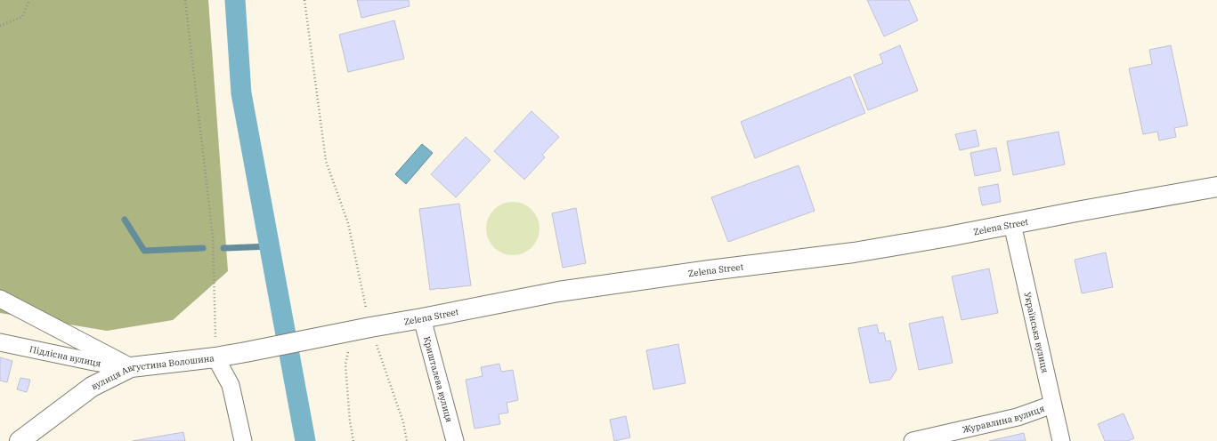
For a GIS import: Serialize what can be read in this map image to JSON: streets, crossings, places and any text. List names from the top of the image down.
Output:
{
  "streets": {
    "street": [
      "Zelena Street",
      "Українська вулиця",
      "Підлісна вулиця",
      "вулиця Августина Волошина",
      "Кришталева вулиця",
      "Журавлина вулиця"
    ]
  },
  "crossings": [
    ["Zelena Street", "Українська вулиця"],
    ["Zelena Street", "вулиця Августина Волошина"],
    ["Zelena Street", "Кришталева вулиця"],
    ["Українська вулиця", "Журавлина вулиця"],
    ["Підлісна вулиця", "вулиця Августина Волошина"]
  ]
}
